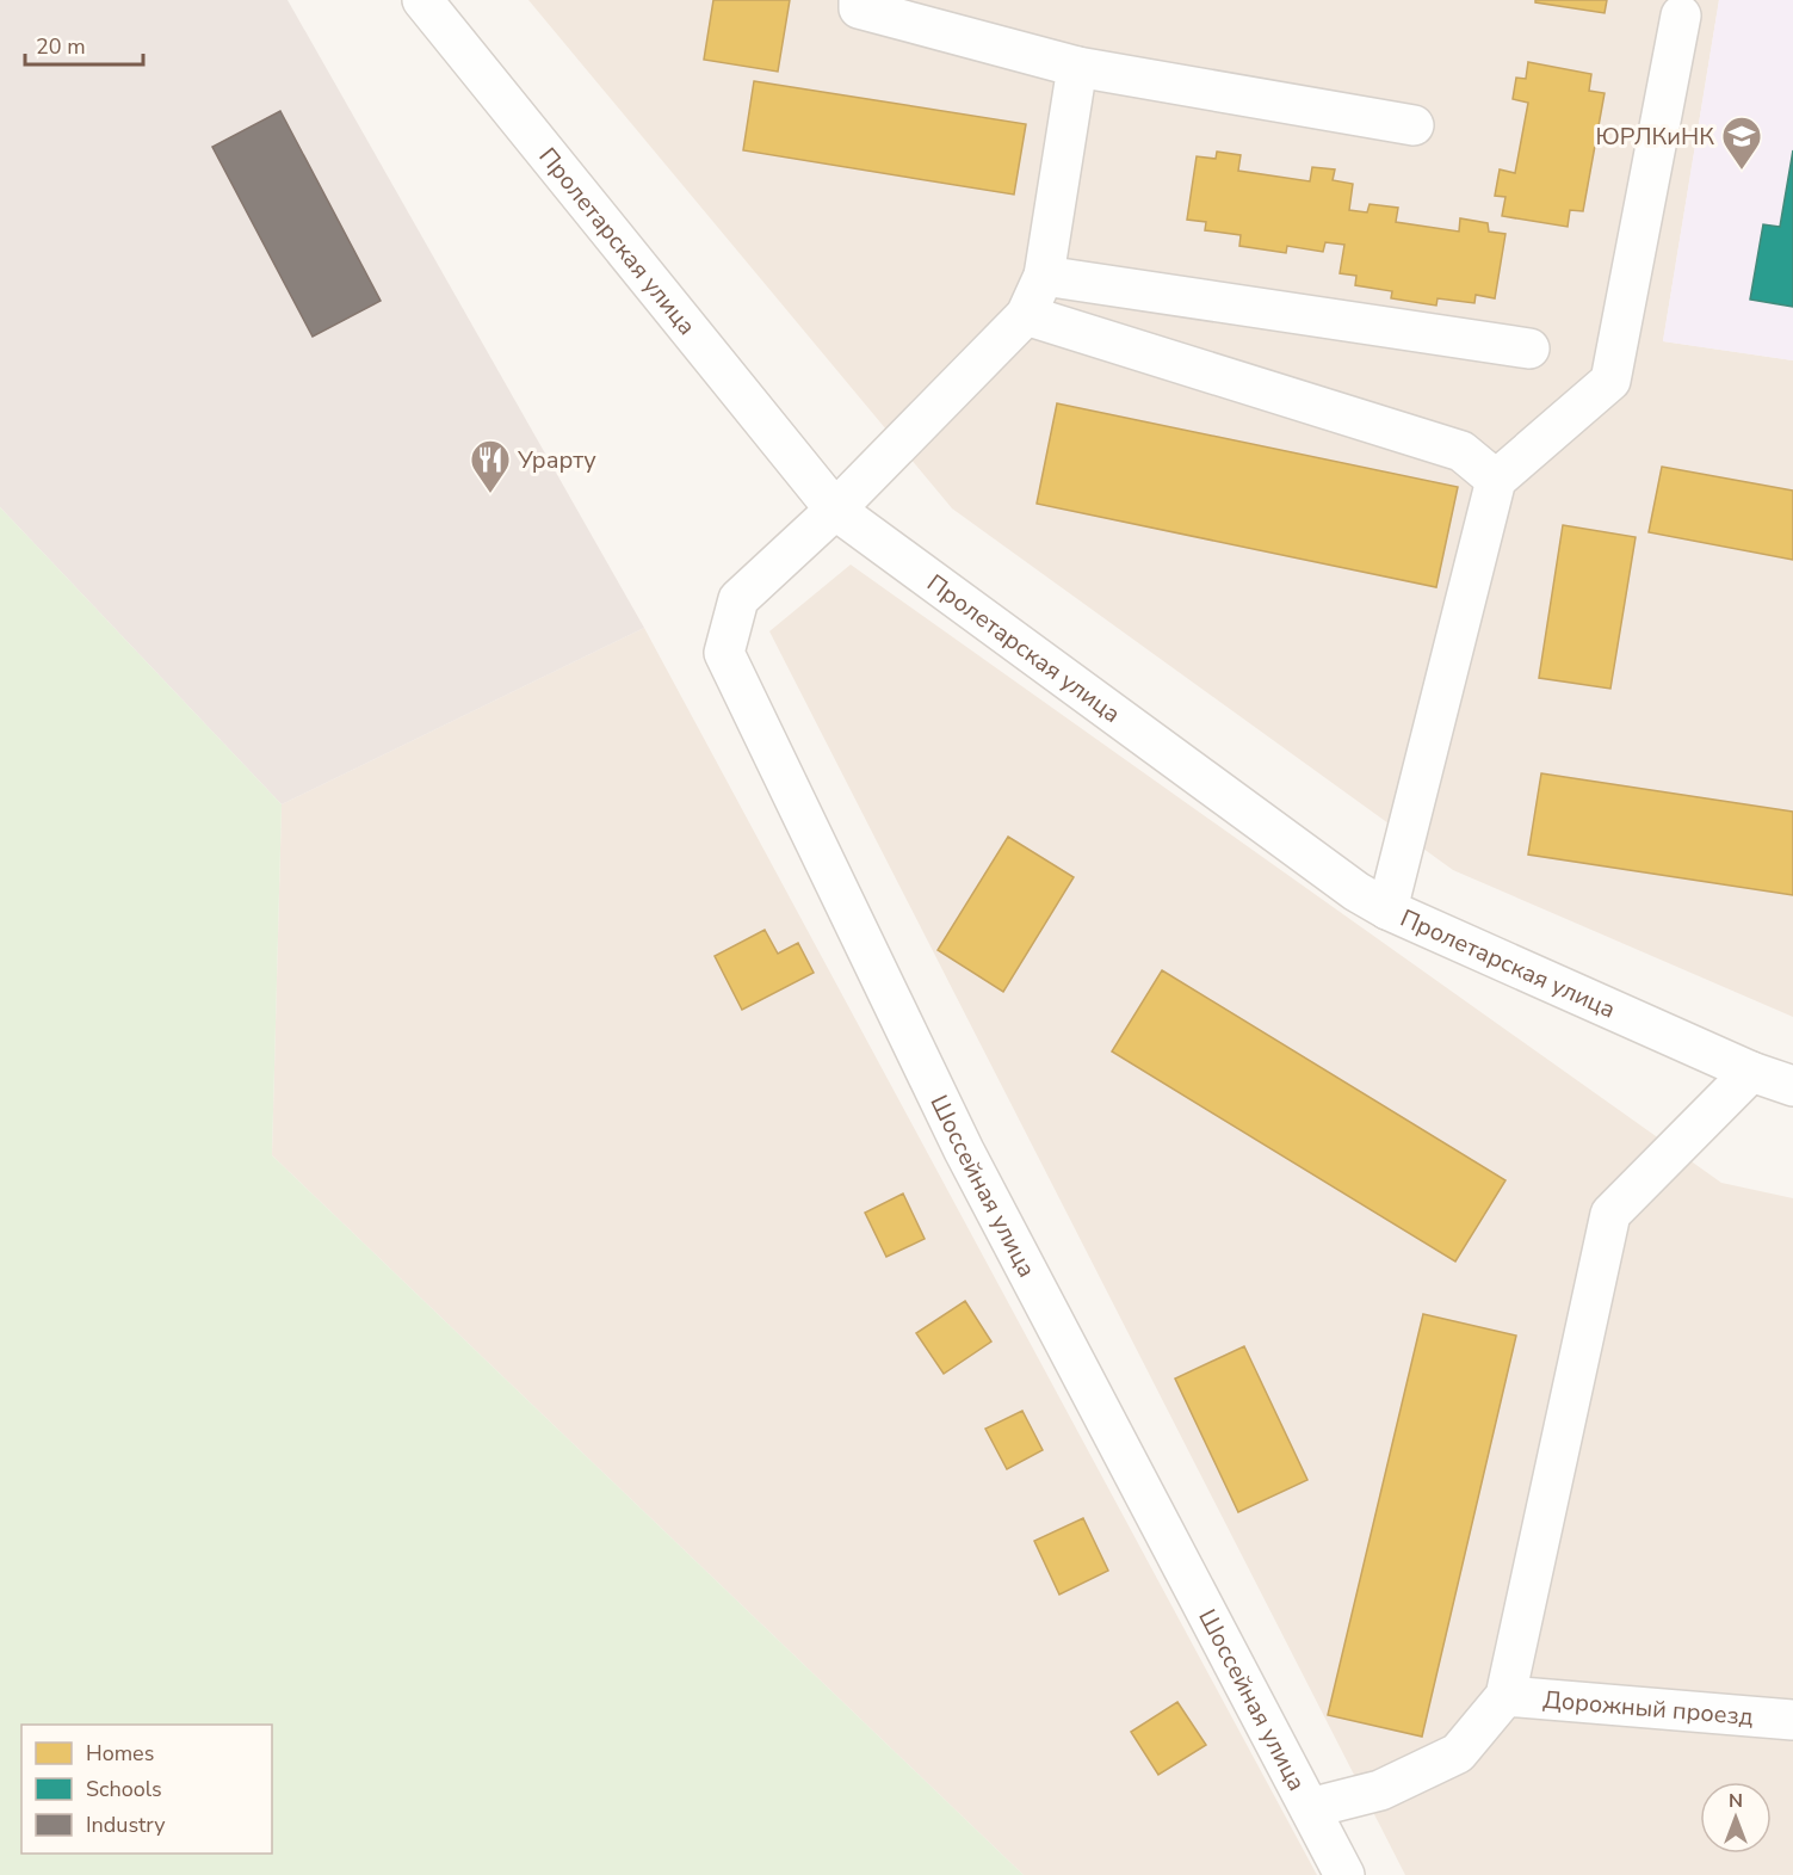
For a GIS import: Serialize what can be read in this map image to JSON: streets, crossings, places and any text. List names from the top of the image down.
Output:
{
  "streets": {
    "street": ["Пролетарская улица", "Шоссейная улица", "Дорожный проезд"]
  },
  "crossings": [
    ["Пролетарская улица", "Шоссейная улица"]
  ],
  "places": {
    "school or university": ["ЮРЛКиНК"],
    "restaurant": ["Урарту"]
  },
  "legend": ["Homes", "Schools", "Industry"],
  "scale_bar": "20 m",
  "north": "top"
}
